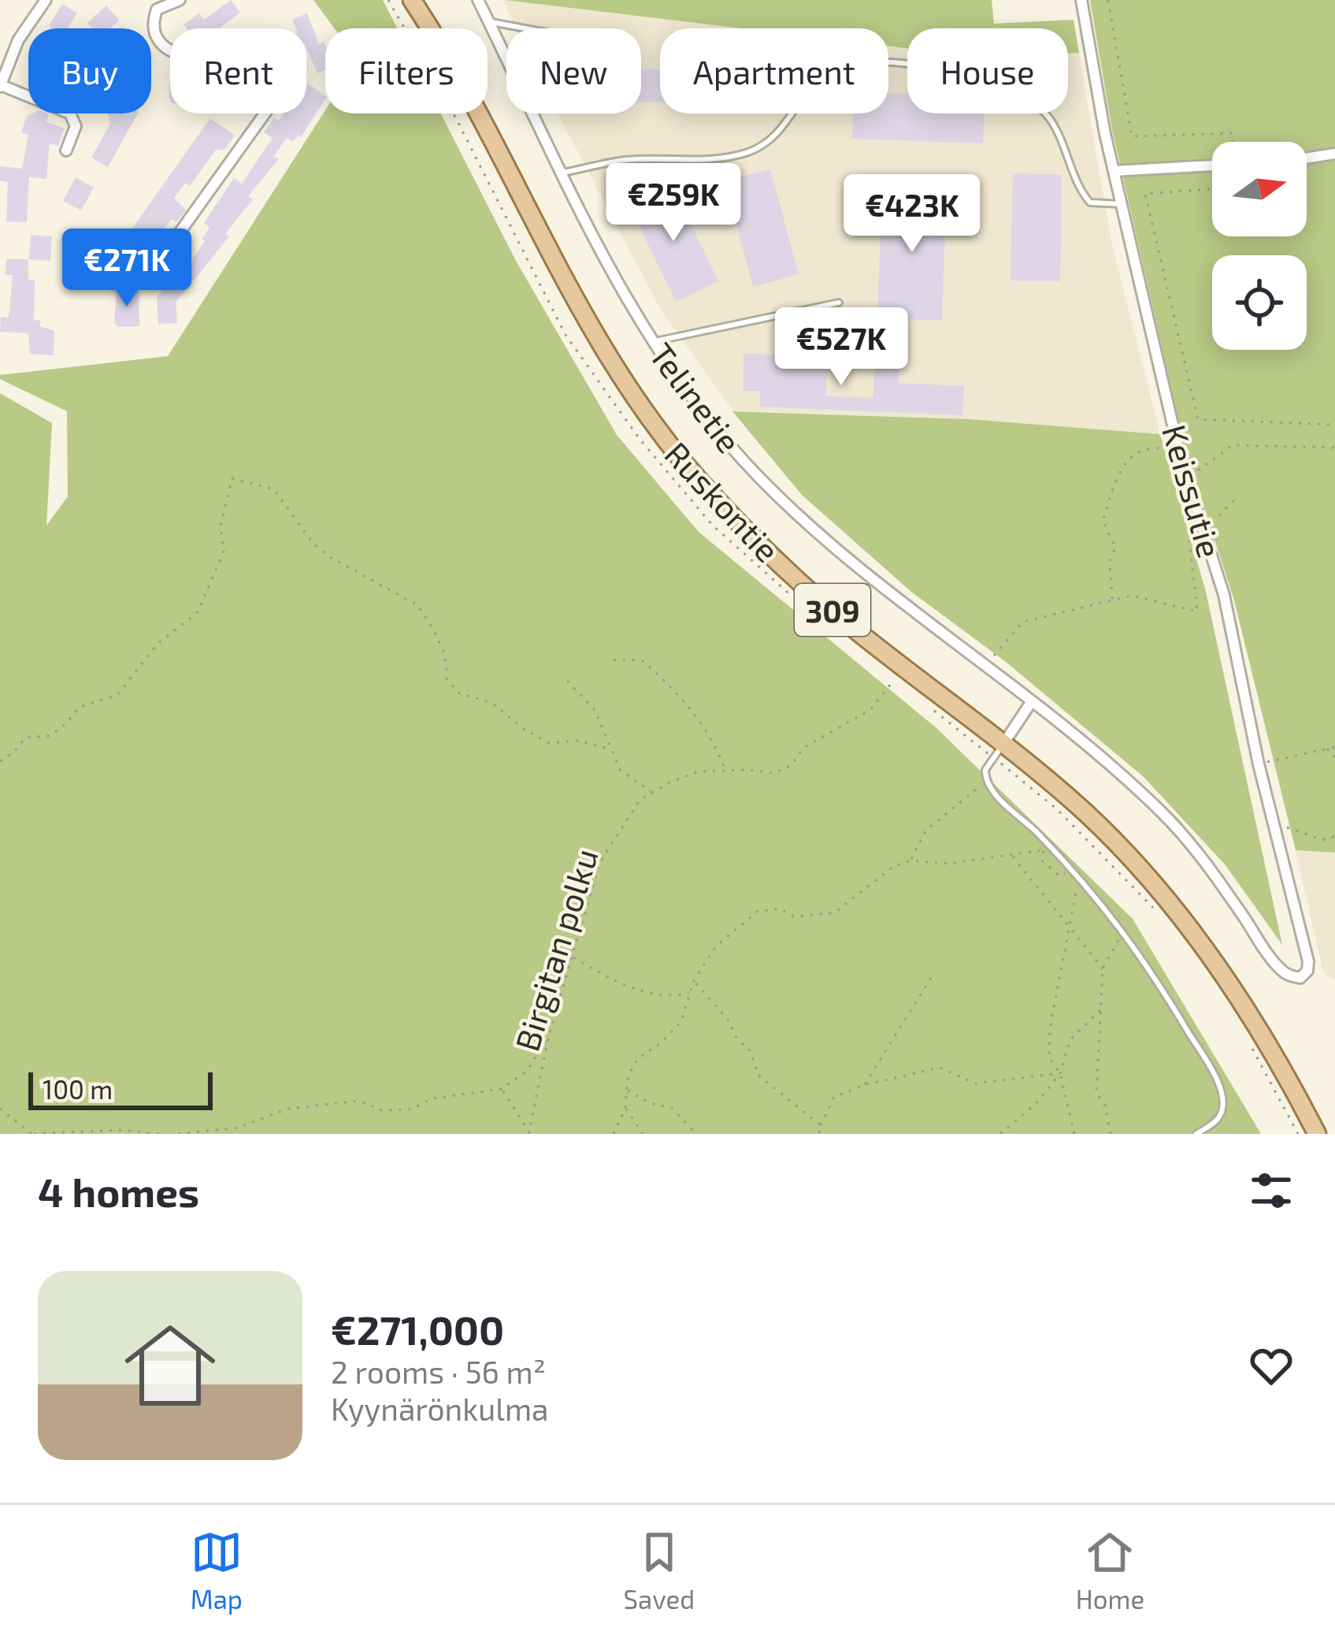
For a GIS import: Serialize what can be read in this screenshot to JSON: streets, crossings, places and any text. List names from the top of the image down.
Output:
{
  "streets": {
    "main road": ["Ruskontie", "309"],
    "street": ["Telinetie", "Keissutie"],
    "path": ["Birgitan polku"]
  },
  "crossings": [
    ["Telinetie", "Keissutie"]
  ],
  "scale_bar": "100 m",
  "north": "right",
  "page": {
    "chip": [
      "Buy",
      "Rent",
      "Filters",
      "New",
      "Apartment",
      "House"
    ],
    "price": [
      "€259K",
      "€423K",
      "€271K",
      "€527K"
    ],
    "scale": "100 m",
    "heading": "4 homes",
    "list": [
      {
        "name": "€271,000",
        "note": "2 rooms · 56 m² · Kyynärönkulma"
      }
    ],
    "tabs": ["Map", "Saved", "Home"]
  }
}
